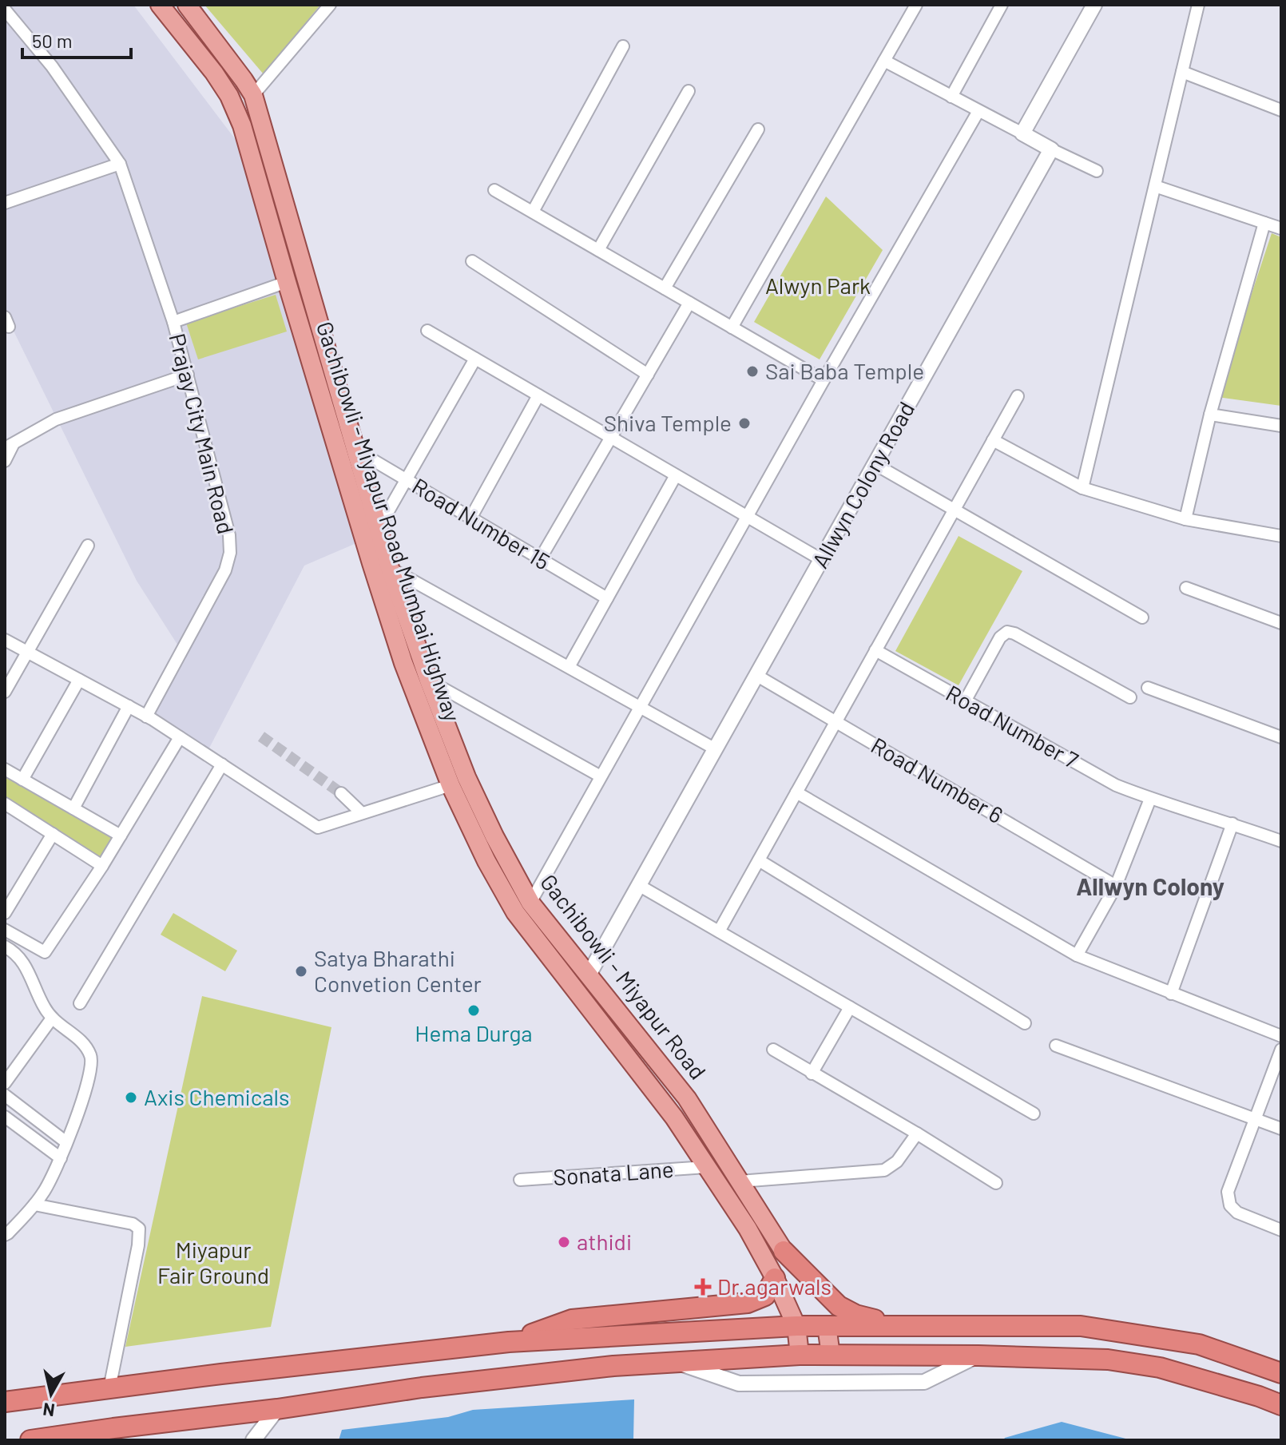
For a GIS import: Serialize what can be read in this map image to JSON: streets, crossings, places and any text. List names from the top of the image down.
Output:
{
  "streets": {
    "main road": ["Gachibowli - Miyapur Road Mumbai Highway", "Gachibowli - Miyapur Road"],
    "street": [
      "Prajay City Main Road",
      "Allwyn Colony Road",
      "Road Number 15",
      "Road Number 7",
      "Road Number 6",
      "Sonata Lane"
    ]
  },
  "crossings": [
    ["Allwyn Colony Road", "Road Number 6"],
    ["Allwyn Colony Road", "Gachibowli - Miyapur Road"],
    ["Gachibowli - Miyapur Road Mumbai Highway", "Sonata Lane"],
    ["Road Number 15", "Gachibowli - Miyapur Road"]
  ],
  "districts": ["Allwyn Colony"],
  "parks": ["Alwyn Park", "Miyapur Fair Ground"],
  "places": {
    "other": [
      "Sai Baba Temple",
      "Shiva Temple",
      "Satya Bharathi Convetion Center",
      "Hema Durga",
      "Axis Chemicals",
      "athidi"
    ],
    "health": ["Dr.agarwals"]
  },
  "scale_bar": "50 m",
  "north": "bottom"
}
